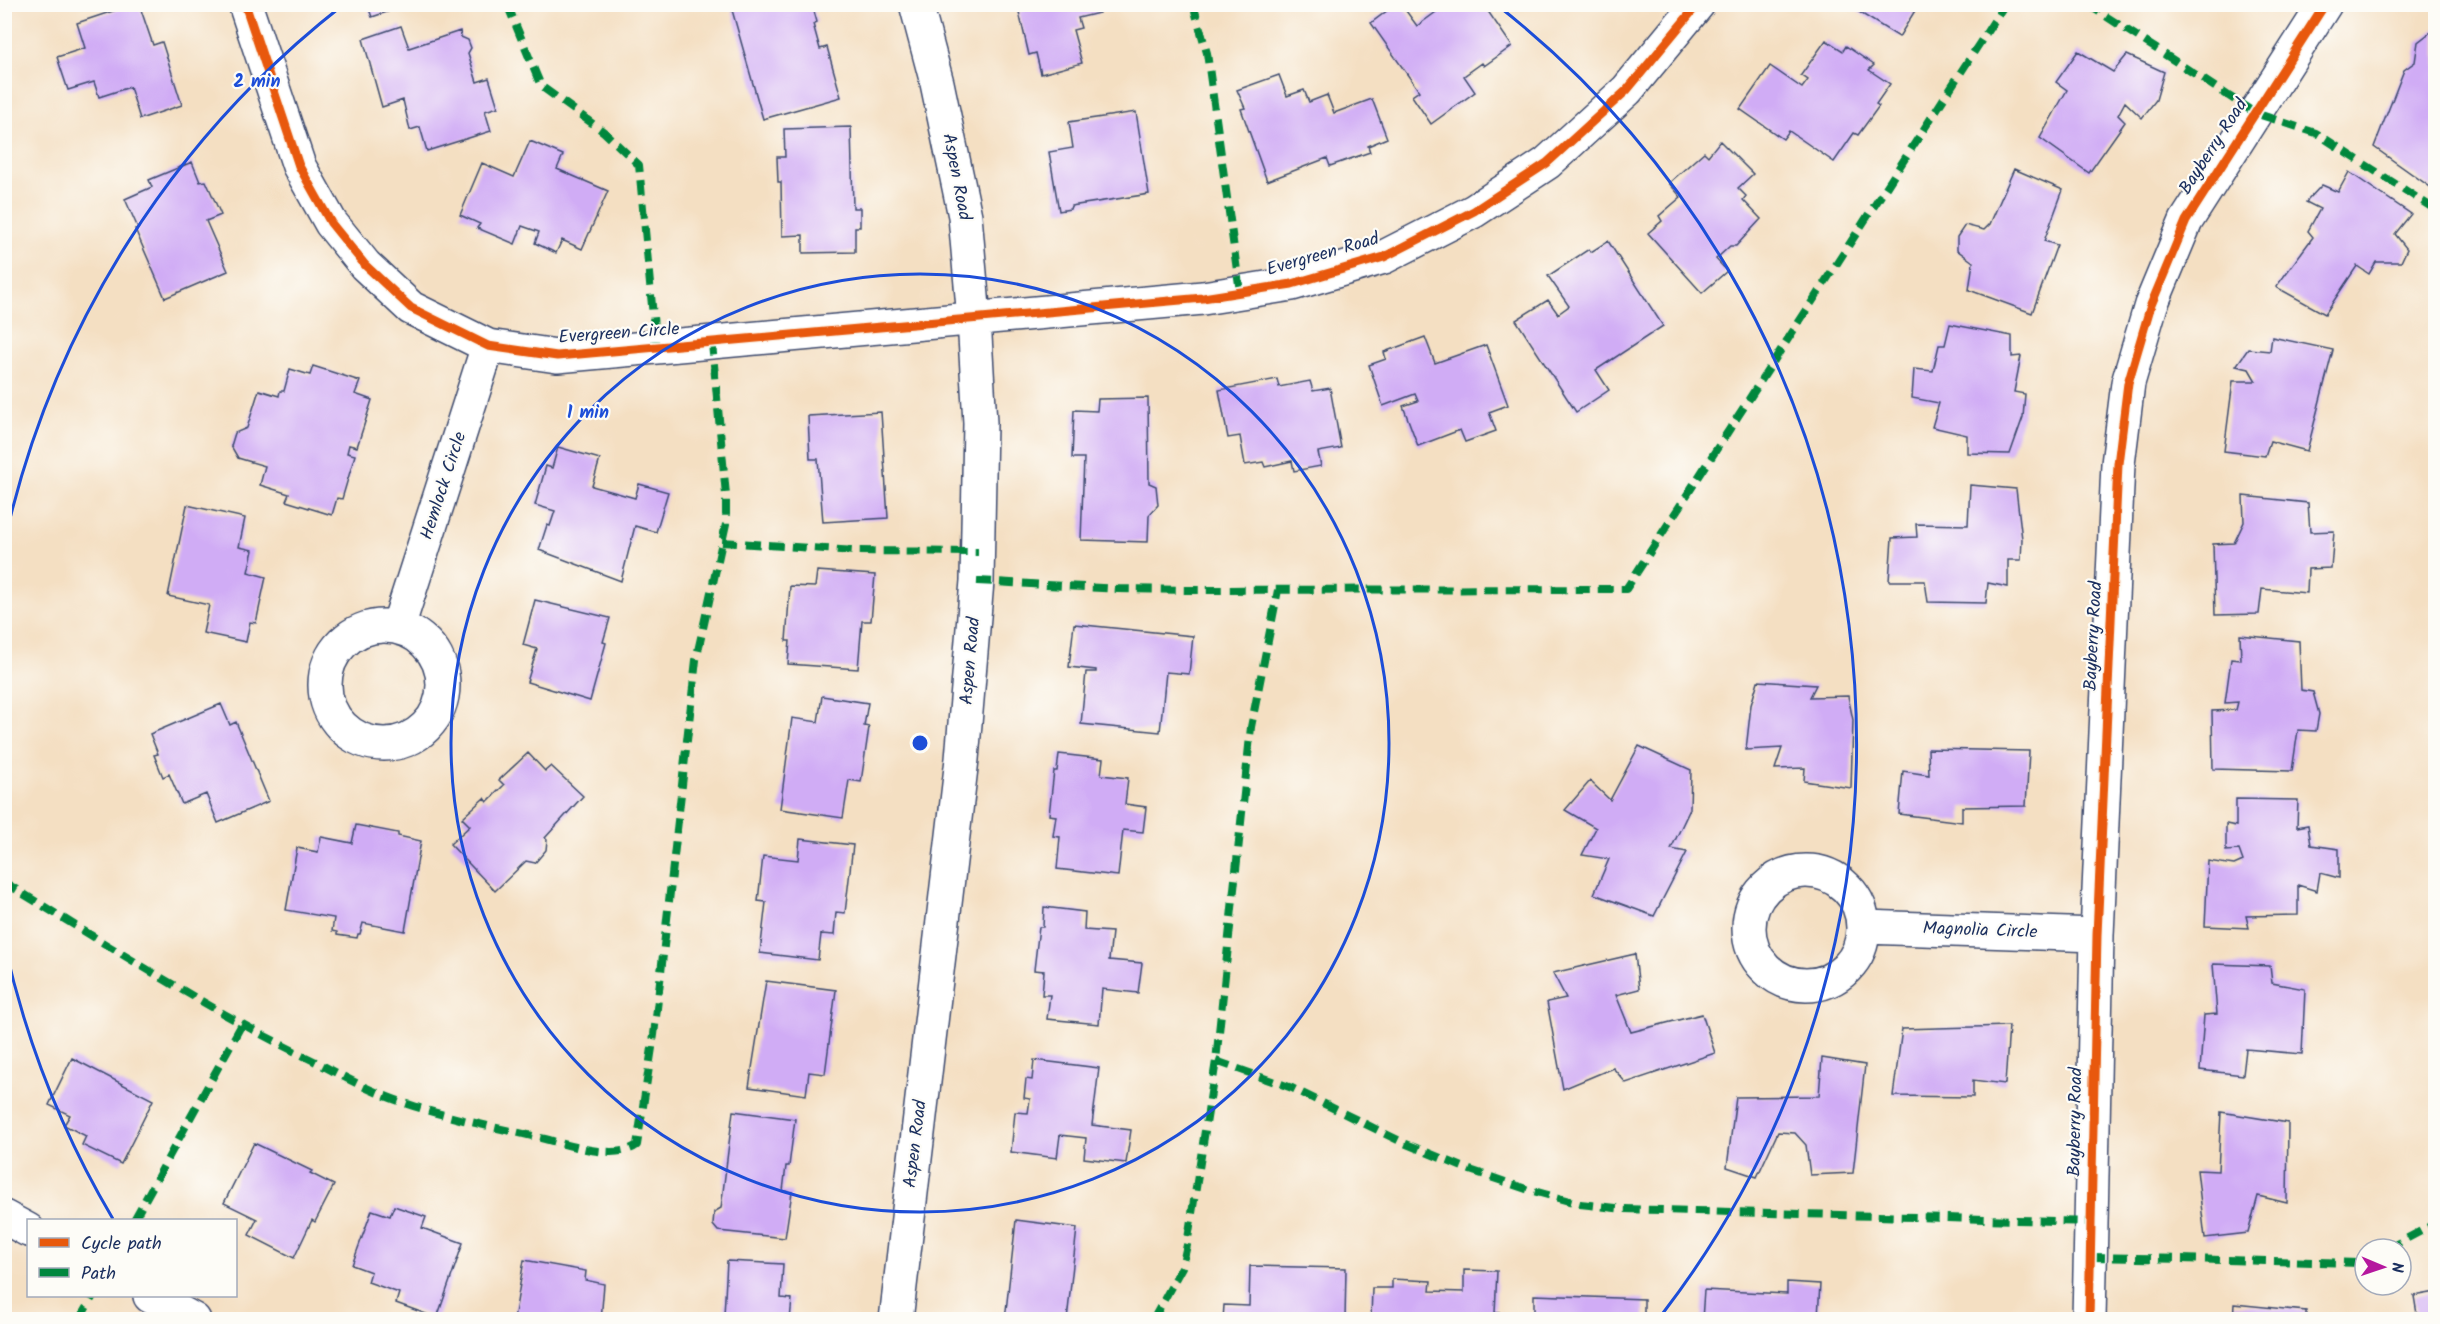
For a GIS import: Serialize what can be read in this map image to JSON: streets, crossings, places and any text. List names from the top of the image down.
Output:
{
  "streets": {
    "street": [
      "Bayberry Road",
      "Aspen Road",
      "Evergreen Road",
      "Evergreen Circle",
      "Hemlock Circle",
      "Magnolia Circle"
    ]
  },
  "crossings": [
    ["Bayberry Road", "Magnolia Circle"],
    ["Aspen Road", "Evergreen Road"],
    ["Aspen Road", "Evergreen Circle"],
    ["Evergreen Road", "Evergreen Circle"],
    ["Evergreen Circle", "Hemlock Circle"]
  ],
  "legend": ["Cycle path", "Path"],
  "north": "right",
  "rings": ["2 min", "1 min"]
}
